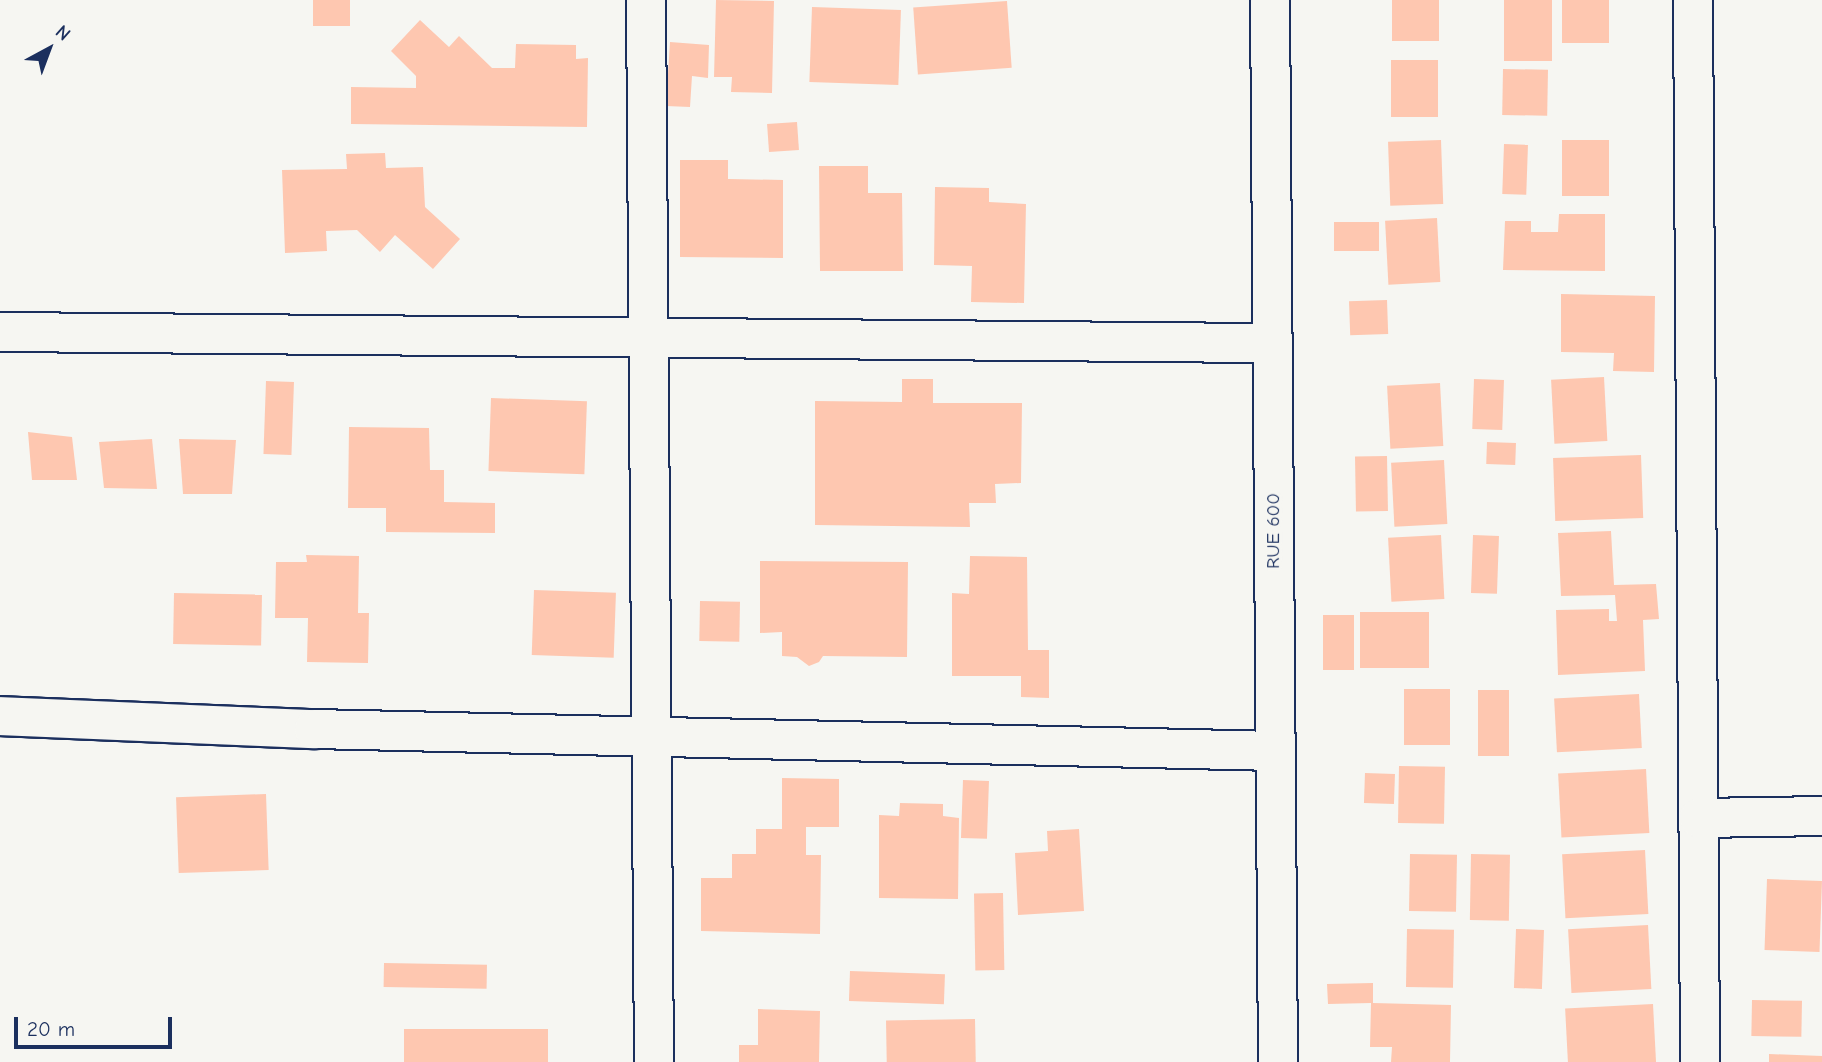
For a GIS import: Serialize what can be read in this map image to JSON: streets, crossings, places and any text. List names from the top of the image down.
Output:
{
  "streets": {
    "street": ["RUE 600"]
  },
  "scale_bar": "20 m",
  "north": "top right"
}
